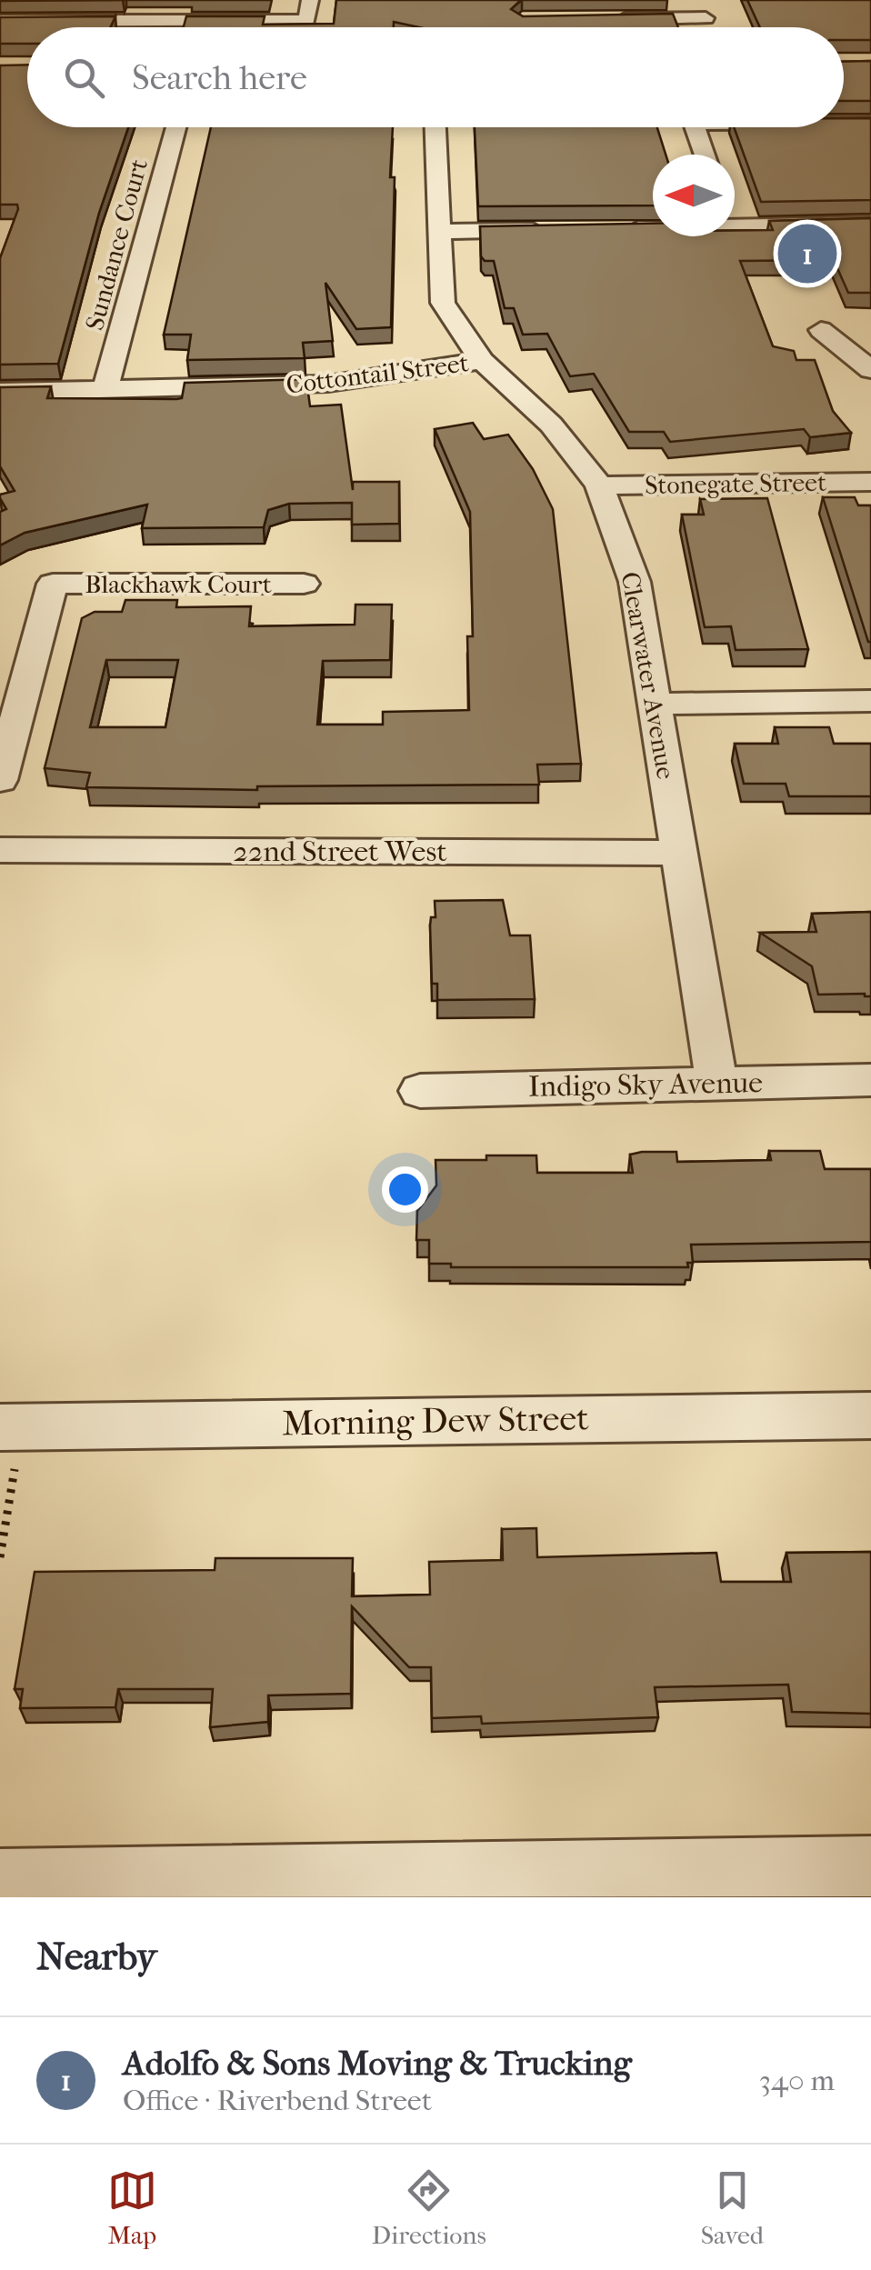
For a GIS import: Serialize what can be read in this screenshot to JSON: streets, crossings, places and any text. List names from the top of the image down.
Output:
{
  "streets": {
    "street": [
      "Sundance Court",
      "Cottontail Street",
      "Stonegate Street",
      "Blackhawk Court",
      "Clearwater Avenue",
      "22nd Street West",
      "Indigo Sky Avenue",
      "Morning Dew Street"
    ]
  },
  "crossings": [
    ["Sundance Court", "Cottontail Street"],
    ["Cottontail Street", "Clearwater Avenue"],
    ["Stonegate Street", "Clearwater Avenue"],
    ["Clearwater Avenue", "22nd Street West"],
    ["Clearwater Avenue", "Indigo Sky Avenue"]
  ],
  "north": "left",
  "page": {
    "search": "Search here",
    "pins": "1",
    "heading": "Nearby",
    "list": [
      {
        "mark": "1",
        "name": "Adolfo & Sons Moving & Trucking",
        "note": "Office · Riverbend Street",
        "value": "340 m"
      }
    ],
    "nav": ["Map", "Directions", "Saved"]
  }
}
